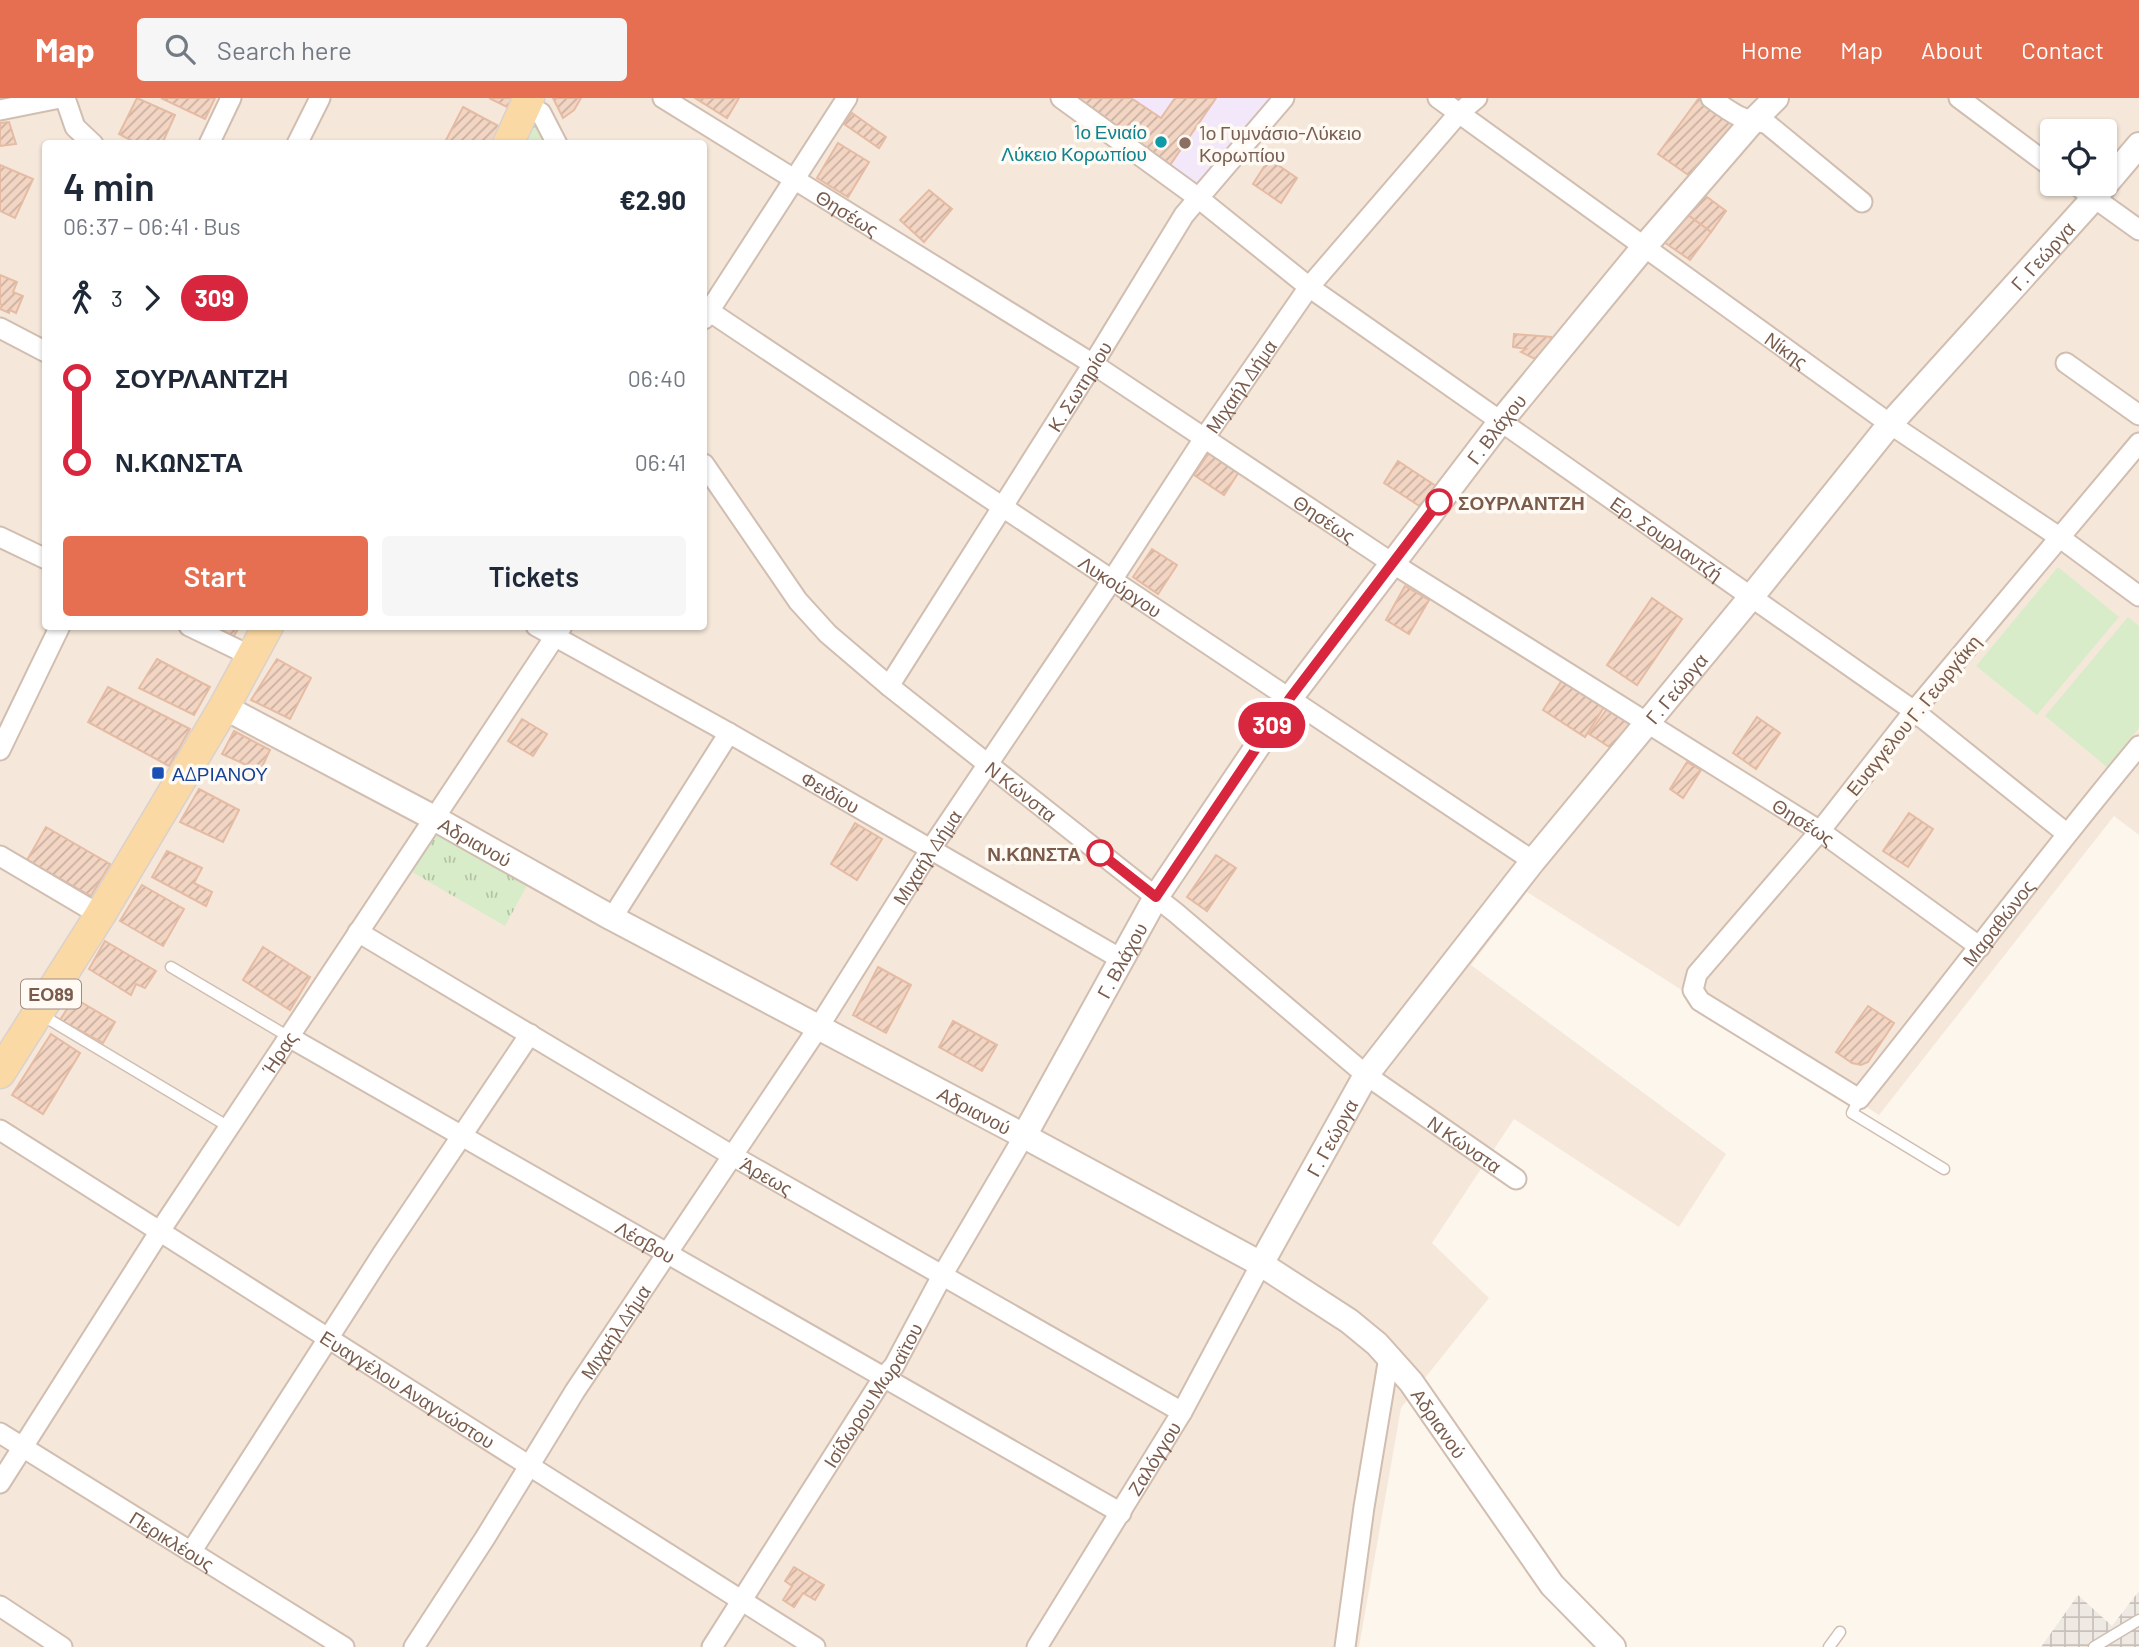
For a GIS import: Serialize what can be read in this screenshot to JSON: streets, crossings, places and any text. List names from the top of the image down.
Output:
{
  "streets": {
    "main road": ["ΕΟ89"],
    "street": [
      "Θησέως",
      "Γ. Γεώργα",
      "Νίκης",
      "Κ. Σωτηρίου",
      "Μιχαήλ Δήμα",
      "Γ. Βλάχου",
      "Ερ. Σουρλαντζή",
      "Λυκούργου",
      "Ευαγγελου Γ. Γεωργάκη",
      "Ν Κώνστα",
      "Φειδίου",
      "Αδριανού",
      "Μαραθώνος",
      "Ήρας",
      "Άρεως",
      "Λέσβου",
      "Ευαγγέλου Αναγνώστου",
      "Ισίδωρου Μωραϊτου",
      "Ζαλόγγου",
      "Περικλέους"
    ]
  },
  "crossings": [
    ["Θησέως", "Γ. Γεώργα"],
    ["Θησέως", "Κ. Σωτηρίου"],
    ["Θησέως", "Μιχαήλ Δήμα"],
    ["Θησέως", "Γ. Βλάχου"],
    ["Θησέως", "Ευαγγελου Γ. Γεωργάκη"],
    ["Θησέως", "Μαραθώνος"],
    ["Γ. Γεώργα", "Νίκης"],
    ["Γ. Γεώργα", "Ερ. Σουρλαντζή"],
    ["Γ. Γεώργα", "Λυκούργου"],
    ["Γ. Γεώργα", "Ν Κώνστα"],
    ["Γ. Γεώργα", "Αδριανού"],
    ["Γ. Γεώργα", "Ζαλόγγου"],
    ["Νίκης", "Μιχαήλ Δήμα"],
    ["Νίκης", "Γ. Βλάχου"],
    ["Νίκης", "Ευαγγελου Γ. Γεωργάκη"],
    ["Κ. Σωτηρίου", "Ερ. Σουρλαντζή"],
    ["Κ. Σωτηρίου", "Λυκούργου"],
    ["Κ. Σωτηρίου", "Ν Κώνστα"],
    ["Μιχαήλ Δήμα", "Ερ. Σουρλαντζή"],
    ["Μιχαήλ Δήμα", "Λυκούργου"],
    ["Μιχαήλ Δήμα", "Ν Κώνστα"],
    ["Μιχαήλ Δήμα", "Φειδίου"],
    ["Μιχαήλ Δήμα", "Αδριανού"],
    ["Μιχαήλ Δήμα", "Άρεως"],
    ["Μιχαήλ Δήμα", "Λέσβου"],
    ["Μιχαήλ Δήμα", "Ευαγγέλου Αναγνώστου"],
    ["Γ. Βλάχου", "Ερ. Σουρλαντζή"],
    ["Γ. Βλάχου", "Λυκούργου"],
    ["Γ. Βλάχου", "Ν Κώνστα"],
    ["Γ. Βλάχου", "Φειδίου"],
    ["Γ. Βλάχου", "Αδριανού"],
    ["Γ. Βλάχου", "Ισίδωρου Μωραϊτου"],
    ["Ερ. Σουρλαντζή", "Ευαγγελου Γ. Γεωργάκη"],
    ["Ερ. Σουρλαντζή", "Μαραθώνος"],
    ["Ευαγγελου Γ. Γεωργάκη", "Μαραθώνος"],
    ["Φειδίου", "Ήρας"],
    ["Αδριανού", "ΕΟ89"],
    ["Αδριανού", "Ήρας"],
    ["Αδριανού", "Ισίδωρου Μωραϊτου"],
    ["Αδριανού", "Ζαλόγγου"],
    ["Ήρας", "Άρεως"],
    ["Ήρας", "Λέσβου"],
    ["Ήρας", "Ευαγγέλου Αναγνώστου"],
    ["Ήρας", "Περικλέους"],
    ["Άρεως", "Ισίδωρου Μωραϊτου"],
    ["Άρεως", "Ζαλόγγου"],
    ["Λέσβου", "Ισίδωρου Μωραϊτου"],
    ["Λέσβου", "Ζαλόγγου"],
    ["Ευαγγέλου Αναγνώστου", "Ισίδωρου Μωραϊτου"]
  ],
  "places": {
    "other": [
      "1ο Ενιαίο Λύκειο Κορωπίου",
      "1ο Γυμνάσιο-Λύκειο Κορωπίου",
      "ΣΟΥΡΛΑΝΤΖΗ",
      "Ν.ΚΩΝΣΤΑ"
    ],
    "transit": ["ΑΔΡΙΑΝΟΥ"]
  },
  "lines": ["bus line 309"],
  "page": {
    "header": "Map",
    "search": "Search here",
    "nav": [
      "Home",
      "Map",
      "About",
      "Contact"
    ],
    "on_map": "309",
    "heading": ["4 min", "06:37 – 06:41 · Bus", "€2.90"],
    "legs": ["3", "309"],
    "list": [
      {
        "name": "ΣΟΥΡΛΑΝΤΖΗ",
        "value": "06:40"
      },
      {
        "name": "Ν.ΚΩΝΣΤΑ",
        "value": "06:41"
      }
    ],
    "buttons": ["Start", "Tickets"]
  }
}
